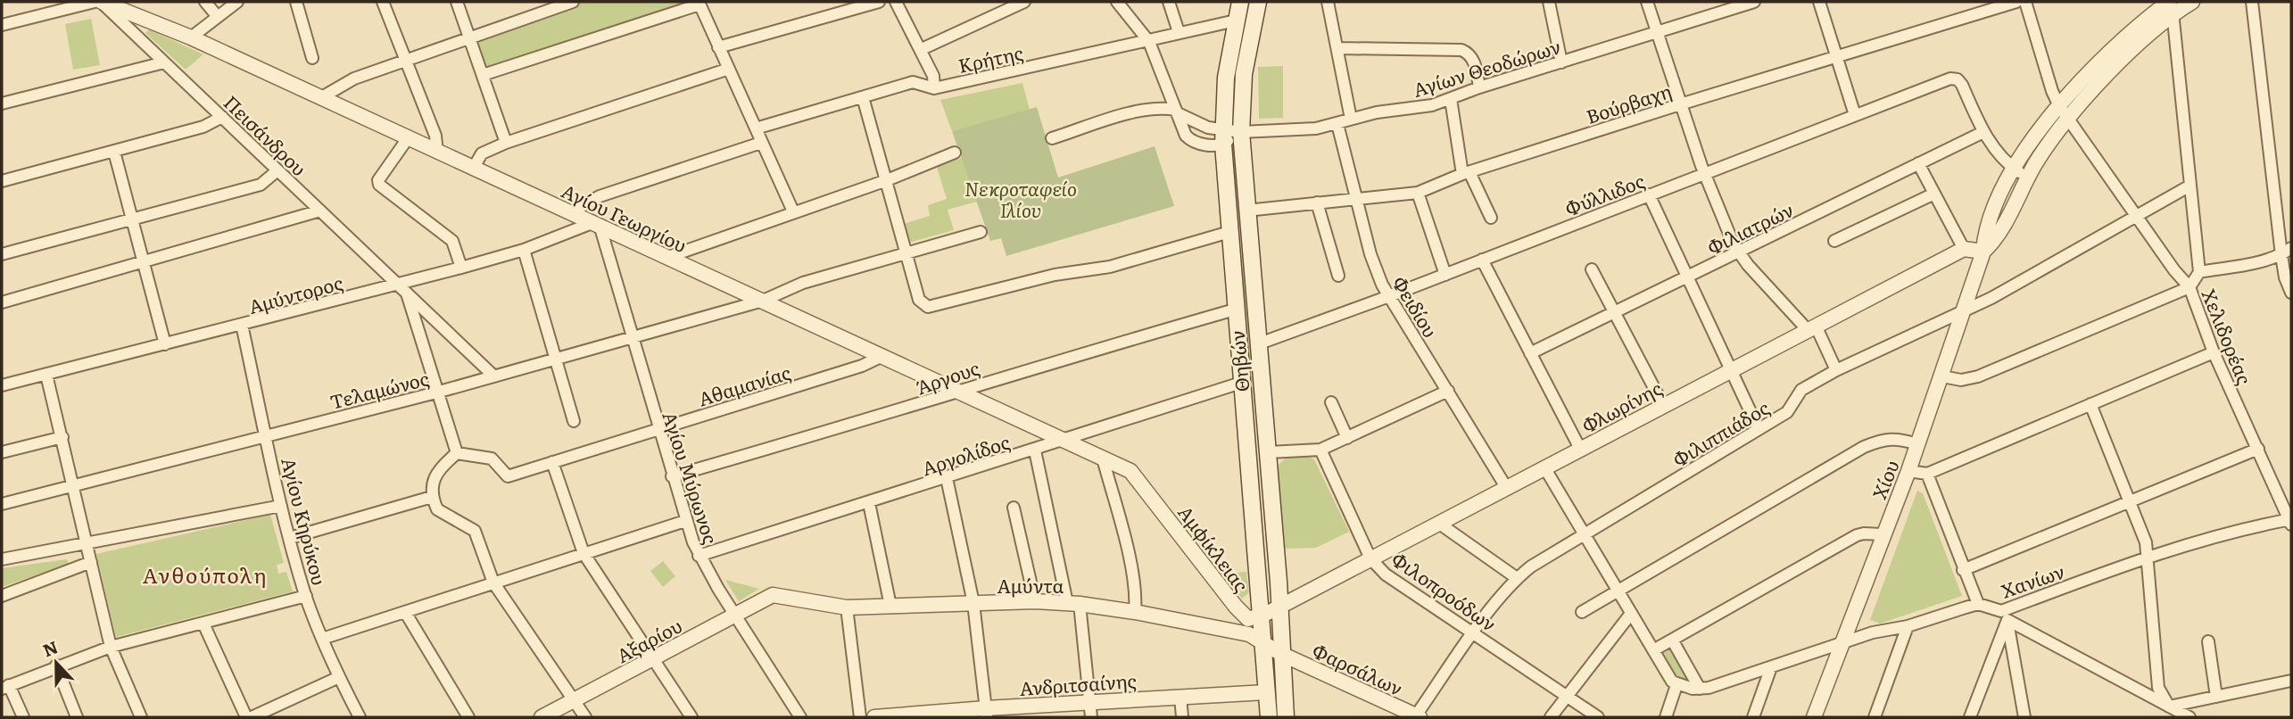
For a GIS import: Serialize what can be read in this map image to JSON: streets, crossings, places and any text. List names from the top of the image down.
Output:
{
  "streets": {
    "main road": ["Θηβών"],
    "street": [
      "Κρήτης",
      "Αγίων Θεοδώρων",
      "Βούρβαχη",
      "Πεισάνδρου",
      "Φύλλιδος",
      "Αγίου Γεωργίου",
      "Φιλιατρών",
      "Αμύντορος",
      "Φειδίου",
      "Χελιδορέας",
      "Άργους",
      "Αθαμανίας",
      "Τελαμώνος",
      "Φλωρίνης",
      "Φιλιππιάδος",
      "Αργολίδος",
      "Αγίου Μύρωνος",
      "Χίου",
      "Αγίου Κηρύκου",
      "Αμφίκλειας",
      "Χανίων",
      "Αμύντα",
      "Φιλοπροόδων",
      "Αξαρίου",
      "Φαρσάλων",
      "Ανδριτσαίνης"
    ]
  },
  "crossings": [
    ["Κρήτης", "Θηβών"],
    ["Αγίων Θεοδώρων", "Φειδίου"],
    ["Αγίων Θεοδώρων", "Θηβών"],
    ["Βούρβαχη", "Φειδίου"],
    ["Βούρβαχη", "Θηβών"],
    ["Πεισάνδρου", "Αγίου Γεωργίου"],
    ["Πεισάνδρου", "Αμύντορος"],
    ["Πεισάνδρου", "Αθαμανίας"],
    ["Πεισάνδρου", "Τελαμώνος"],
    ["Φύλλιδος", "Φιλιατρών"],
    ["Φύλλιδος", "Φειδίου"],
    ["Φύλλιδος", "Θηβών"],
    ["Αγίου Γεωργίου", "Αμύντορος"],
    ["Αγίου Γεωργίου", "Άργους"],
    ["Αγίου Γεωργίου", "Αθαμανίας"],
    ["Αγίου Γεωργίου", "Τελαμώνος"],
    ["Αγίου Γεωργίου", "Αργολίδος"],
    ["Αγίου Γεωργίου", "Αγίου Μύρωνος"],
    ["Αγίου Γεωργίου", "Αμφίκλειας"],
    ["Αμύντορος", "Αγίου Μύρωνος"],
    ["Αμύντορος", "Αγίου Κηρύκου"],
    ["Φειδίου", "Φλωρίνης"],
    ["Χελιδορέας", "Φιλιππιάδος"],
    ["Χελιδορέας", "Χίου"],
    ["Χελιδορέας", "Χανίων"],
    ["Θηβών", "Άργους"],
    ["Θηβών", "Φλωρίνης"],
    ["Θηβών", "Αργολίδος"],
    ["Θηβών", "Αμφίκλειας"],
    ["Θηβών", "Αμύντα"],
    ["Θηβών", "Φαρσάλων"],
    ["Θηβών", "Ανδριτσαίνης"],
    ["Άργους", "Αγίου Μύρωνος"],
    ["Αθαμανίας", "Αγίου Μύρωνος"],
    ["Τελαμώνος", "Αγίου Μύρωνος"],
    ["Τελαμώνος", "Αγίου Κηρύκου"],
    ["Φλωρίνης", "Φιλοπροόδων"],
    ["Φιλιππιάδος", "Χίου"],
    ["Φιλιππιάδος", "Φιλοπροόδων"],
    ["Φιλιππιάδος", "Φαρσάλων"],
    ["Αργολίδος", "Αγίου Μύρωνος"],
    ["Αγίου Μύρωνος", "Αξαρίου"],
    ["Χίου", "Χανίων"],
    ["Αμύντα", "Αξαρίου"],
    ["Αμύντα", "Φαρσάλων"]
  ],
  "districts": ["Ανθούπολη"],
  "parks": ["Νεκροταφείο Ιλίου"],
  "north": "top"
}
